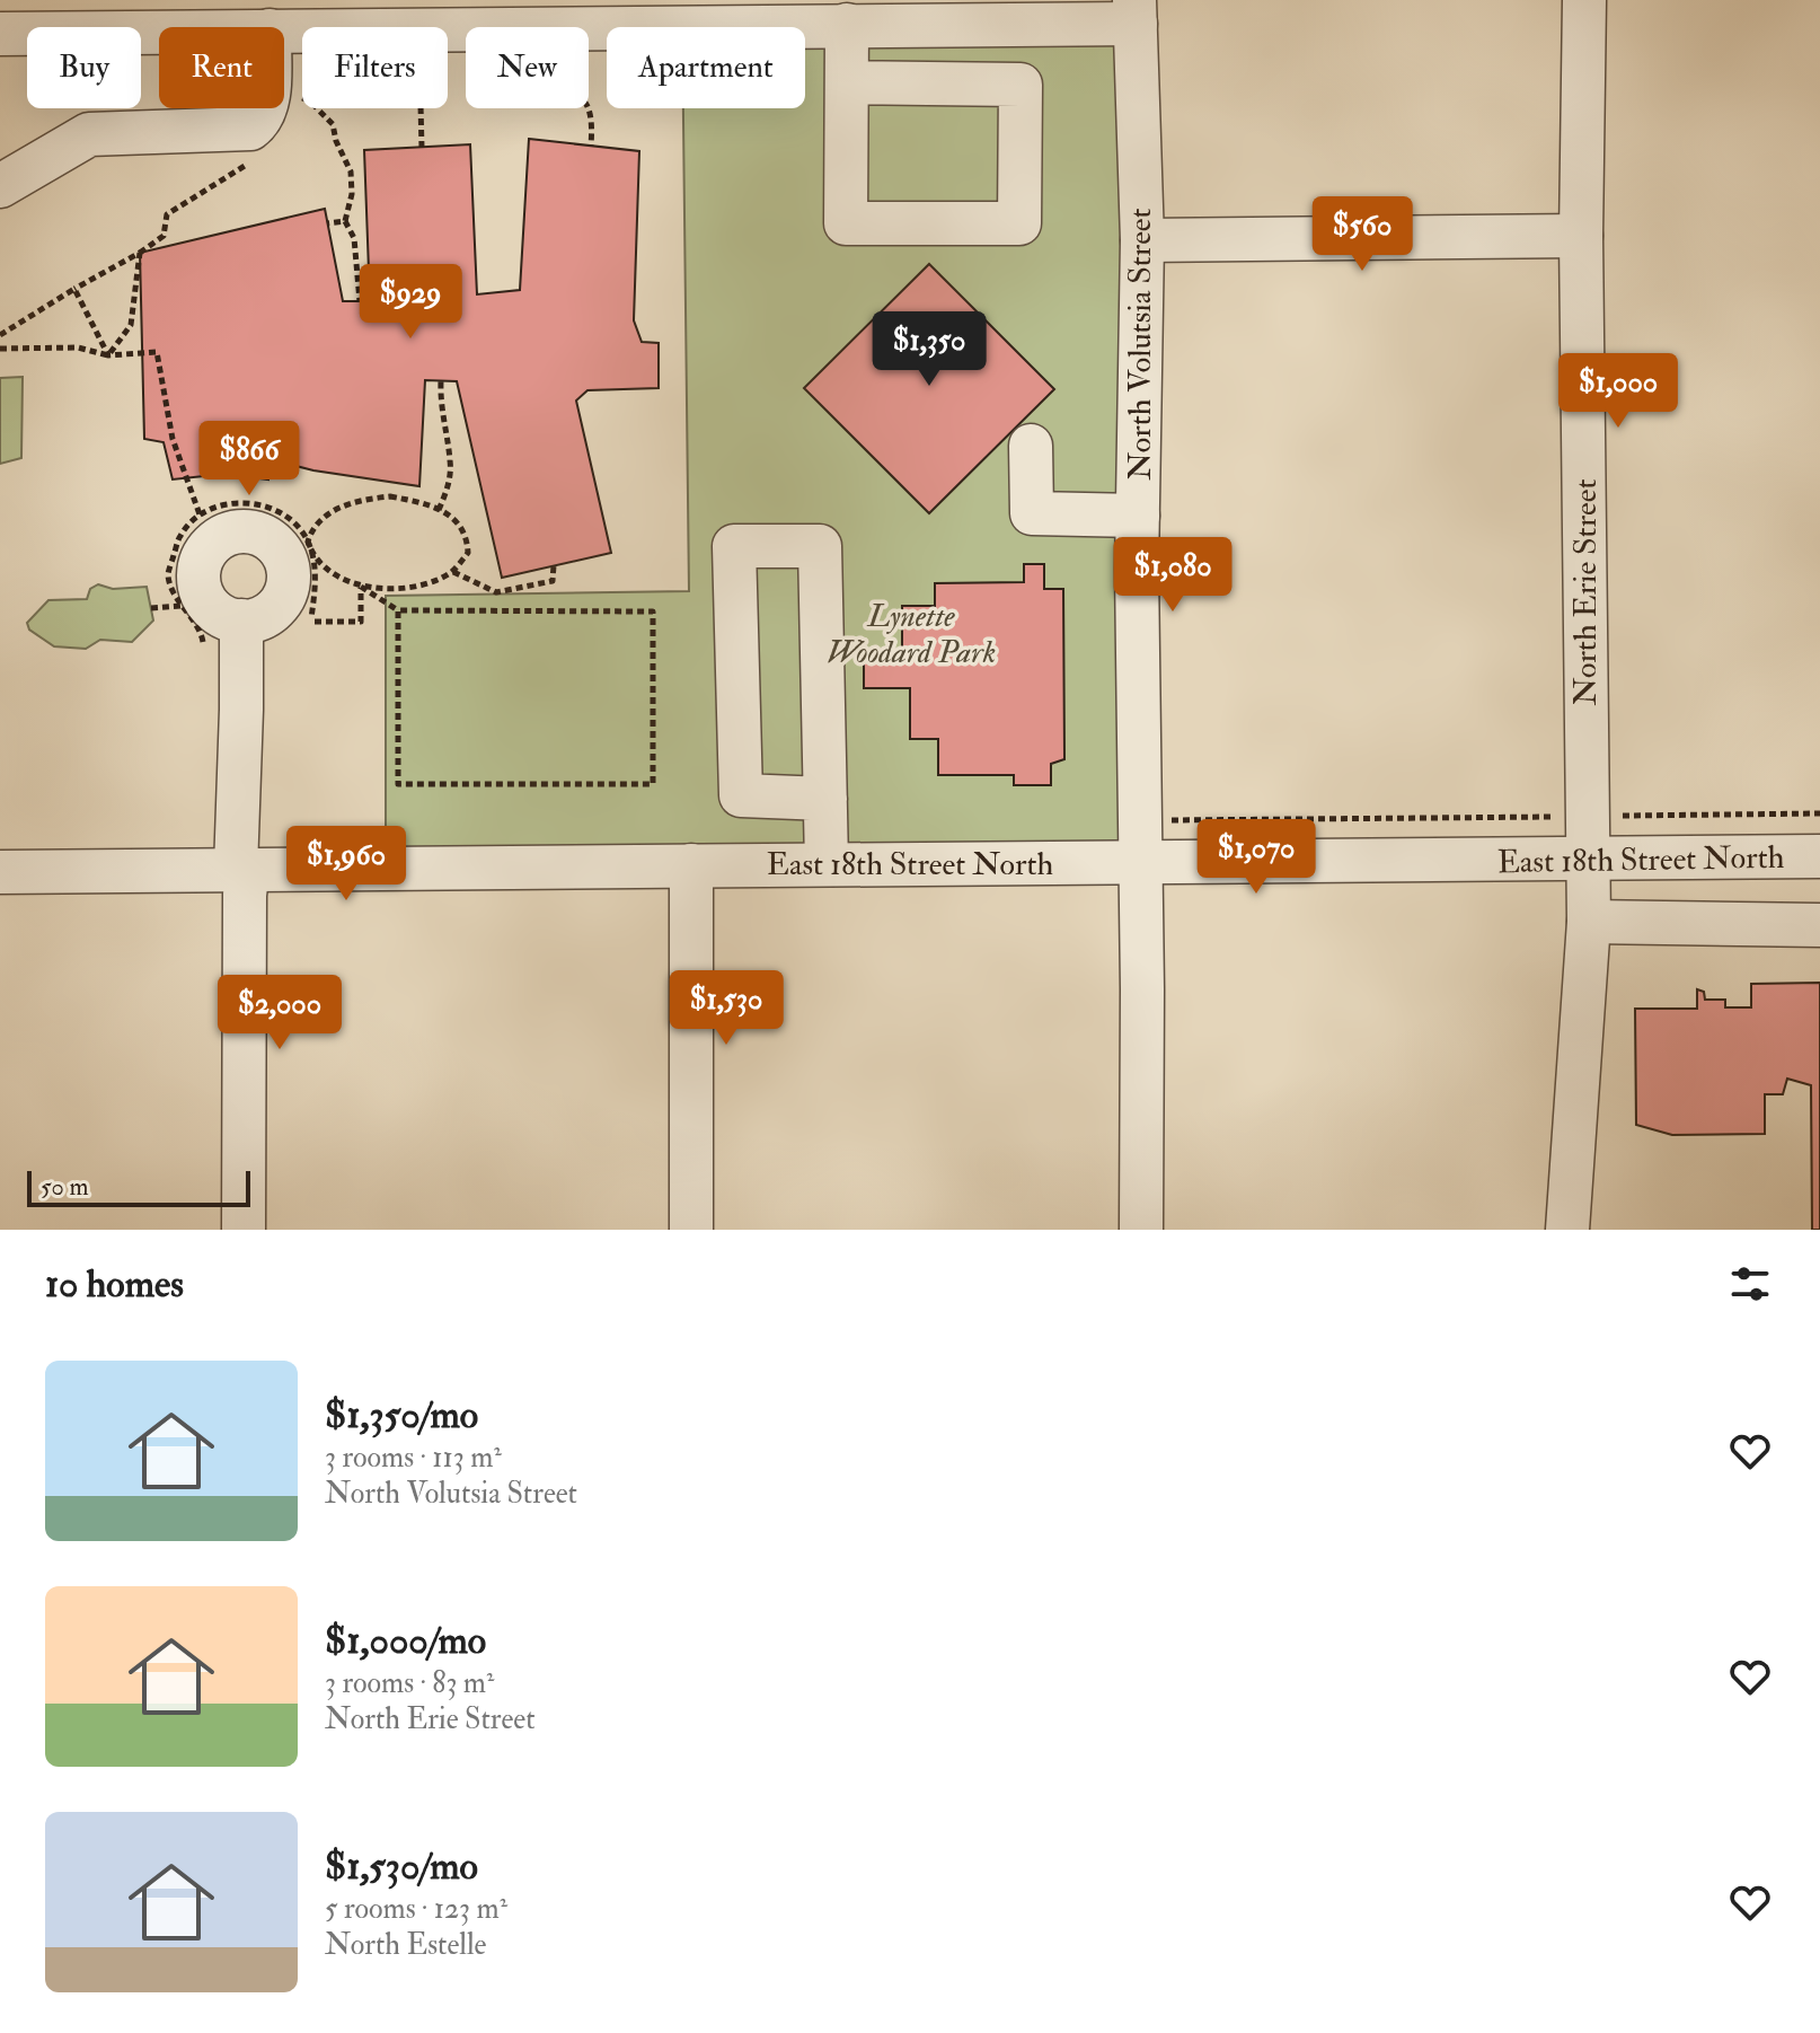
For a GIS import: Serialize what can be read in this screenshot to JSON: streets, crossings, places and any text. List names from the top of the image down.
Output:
{
  "streets": {
    "street": ["North Volutsia Street", "North Erie Street", "East 18th Street North"]
  },
  "crossings": [
    ["North Volutsia Street", "East 18th Street North"],
    ["North Erie Street", "East 18th Street North"]
  ],
  "parks": ["Lynette Woodard Park"],
  "scale_bar": "50 m",
  "page": {
    "chip": [
      "Buy",
      "Rent",
      "Filters",
      "New",
      "Apartment"
    ],
    "price": [
      "$560",
      "$929",
      "$1,350",
      "$1,000",
      "$866",
      "$1,080",
      "$1,070",
      "$1,960",
      "$1,530",
      "$2,000"
    ],
    "scale": "50 m",
    "heading": "10 homes",
    "list": [
      {
        "name": "$1,350/mo",
        "note": "3 rooms · 113 m² · North Volutsia Street"
      },
      {
        "name": "$1,000/mo",
        "note": "3 rooms · 83 m² · North Erie Street"
      },
      {
        "name": "$1,530/mo",
        "note": "5 rooms · 123 m² · North Estelle"
      }
    ]
  }
}
